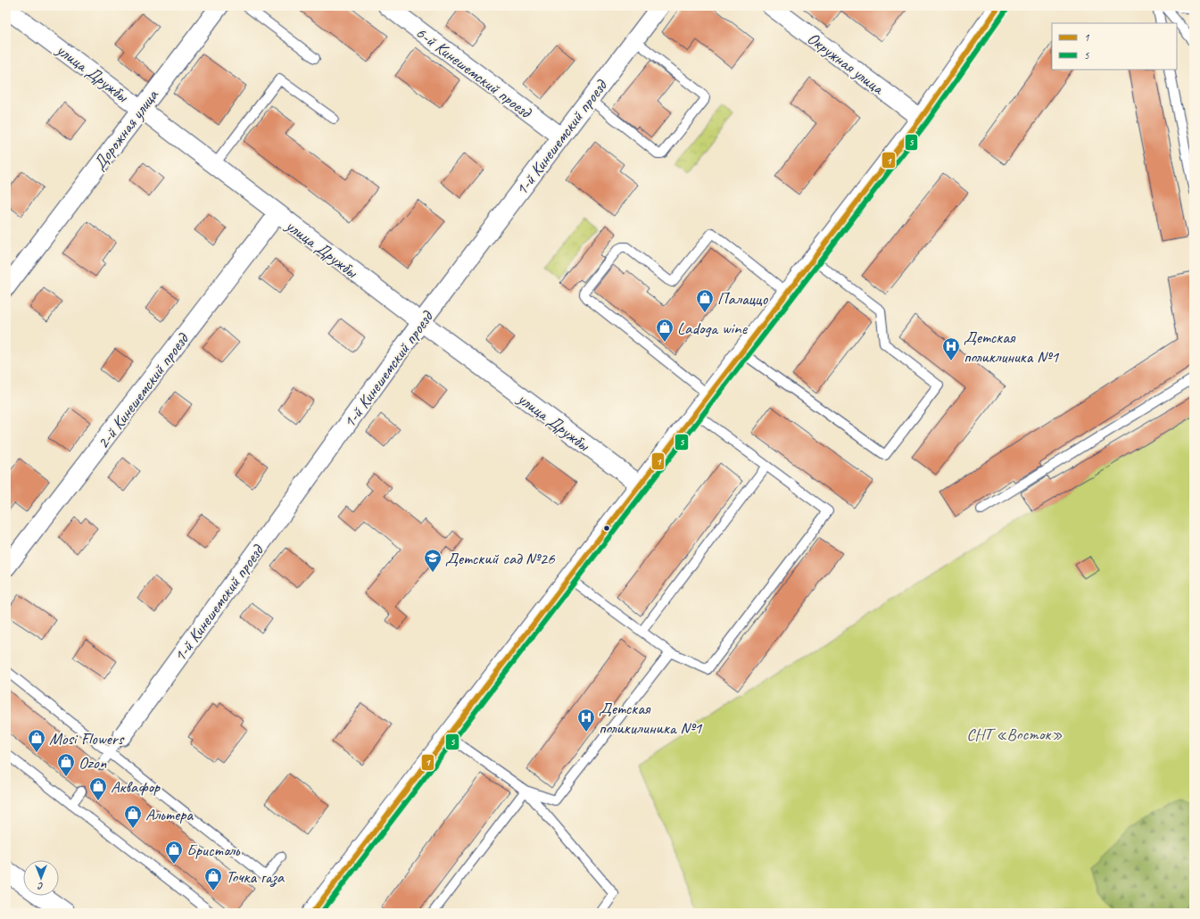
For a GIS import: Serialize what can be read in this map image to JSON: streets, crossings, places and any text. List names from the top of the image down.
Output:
{
  "streets": {
    "street": [
      "Окружная улица",
      "6-й Кинешемский проезд",
      "улица Дружбы",
      "Дорожная улица",
      "1-й Кинешемский проезд",
      "2-й Кинешемский проезд"
    ]
  },
  "crossings": [
    ["6-й Кинешемский проезд", "1-й Кинешемский проезд"],
    ["улица Дружбы", "Дорожная улица"],
    ["улица Дружбы", "1-й Кинешемский проезд"],
    ["улица Дружбы", "2-й Кинешемский проезд"]
  ],
  "parks": ["СНТ «Восток»"],
  "places": {
    "shop": [
      "Палаццо",
      "Ladoga wine",
      "Mosi Flowers",
      "Ozon",
      "Аквафор",
      "Альтера",
      "Бристоль",
      "Точка газа"
    ],
    "hospital": ["Детская поликлиника №1", "Детская поликилиника №1"],
    "school or university": ["Детский сад №26"]
  },
  "lines": ["transit line 1", "transit line 5"],
  "legend": ["1", "5"],
  "north": "bottom"
}
